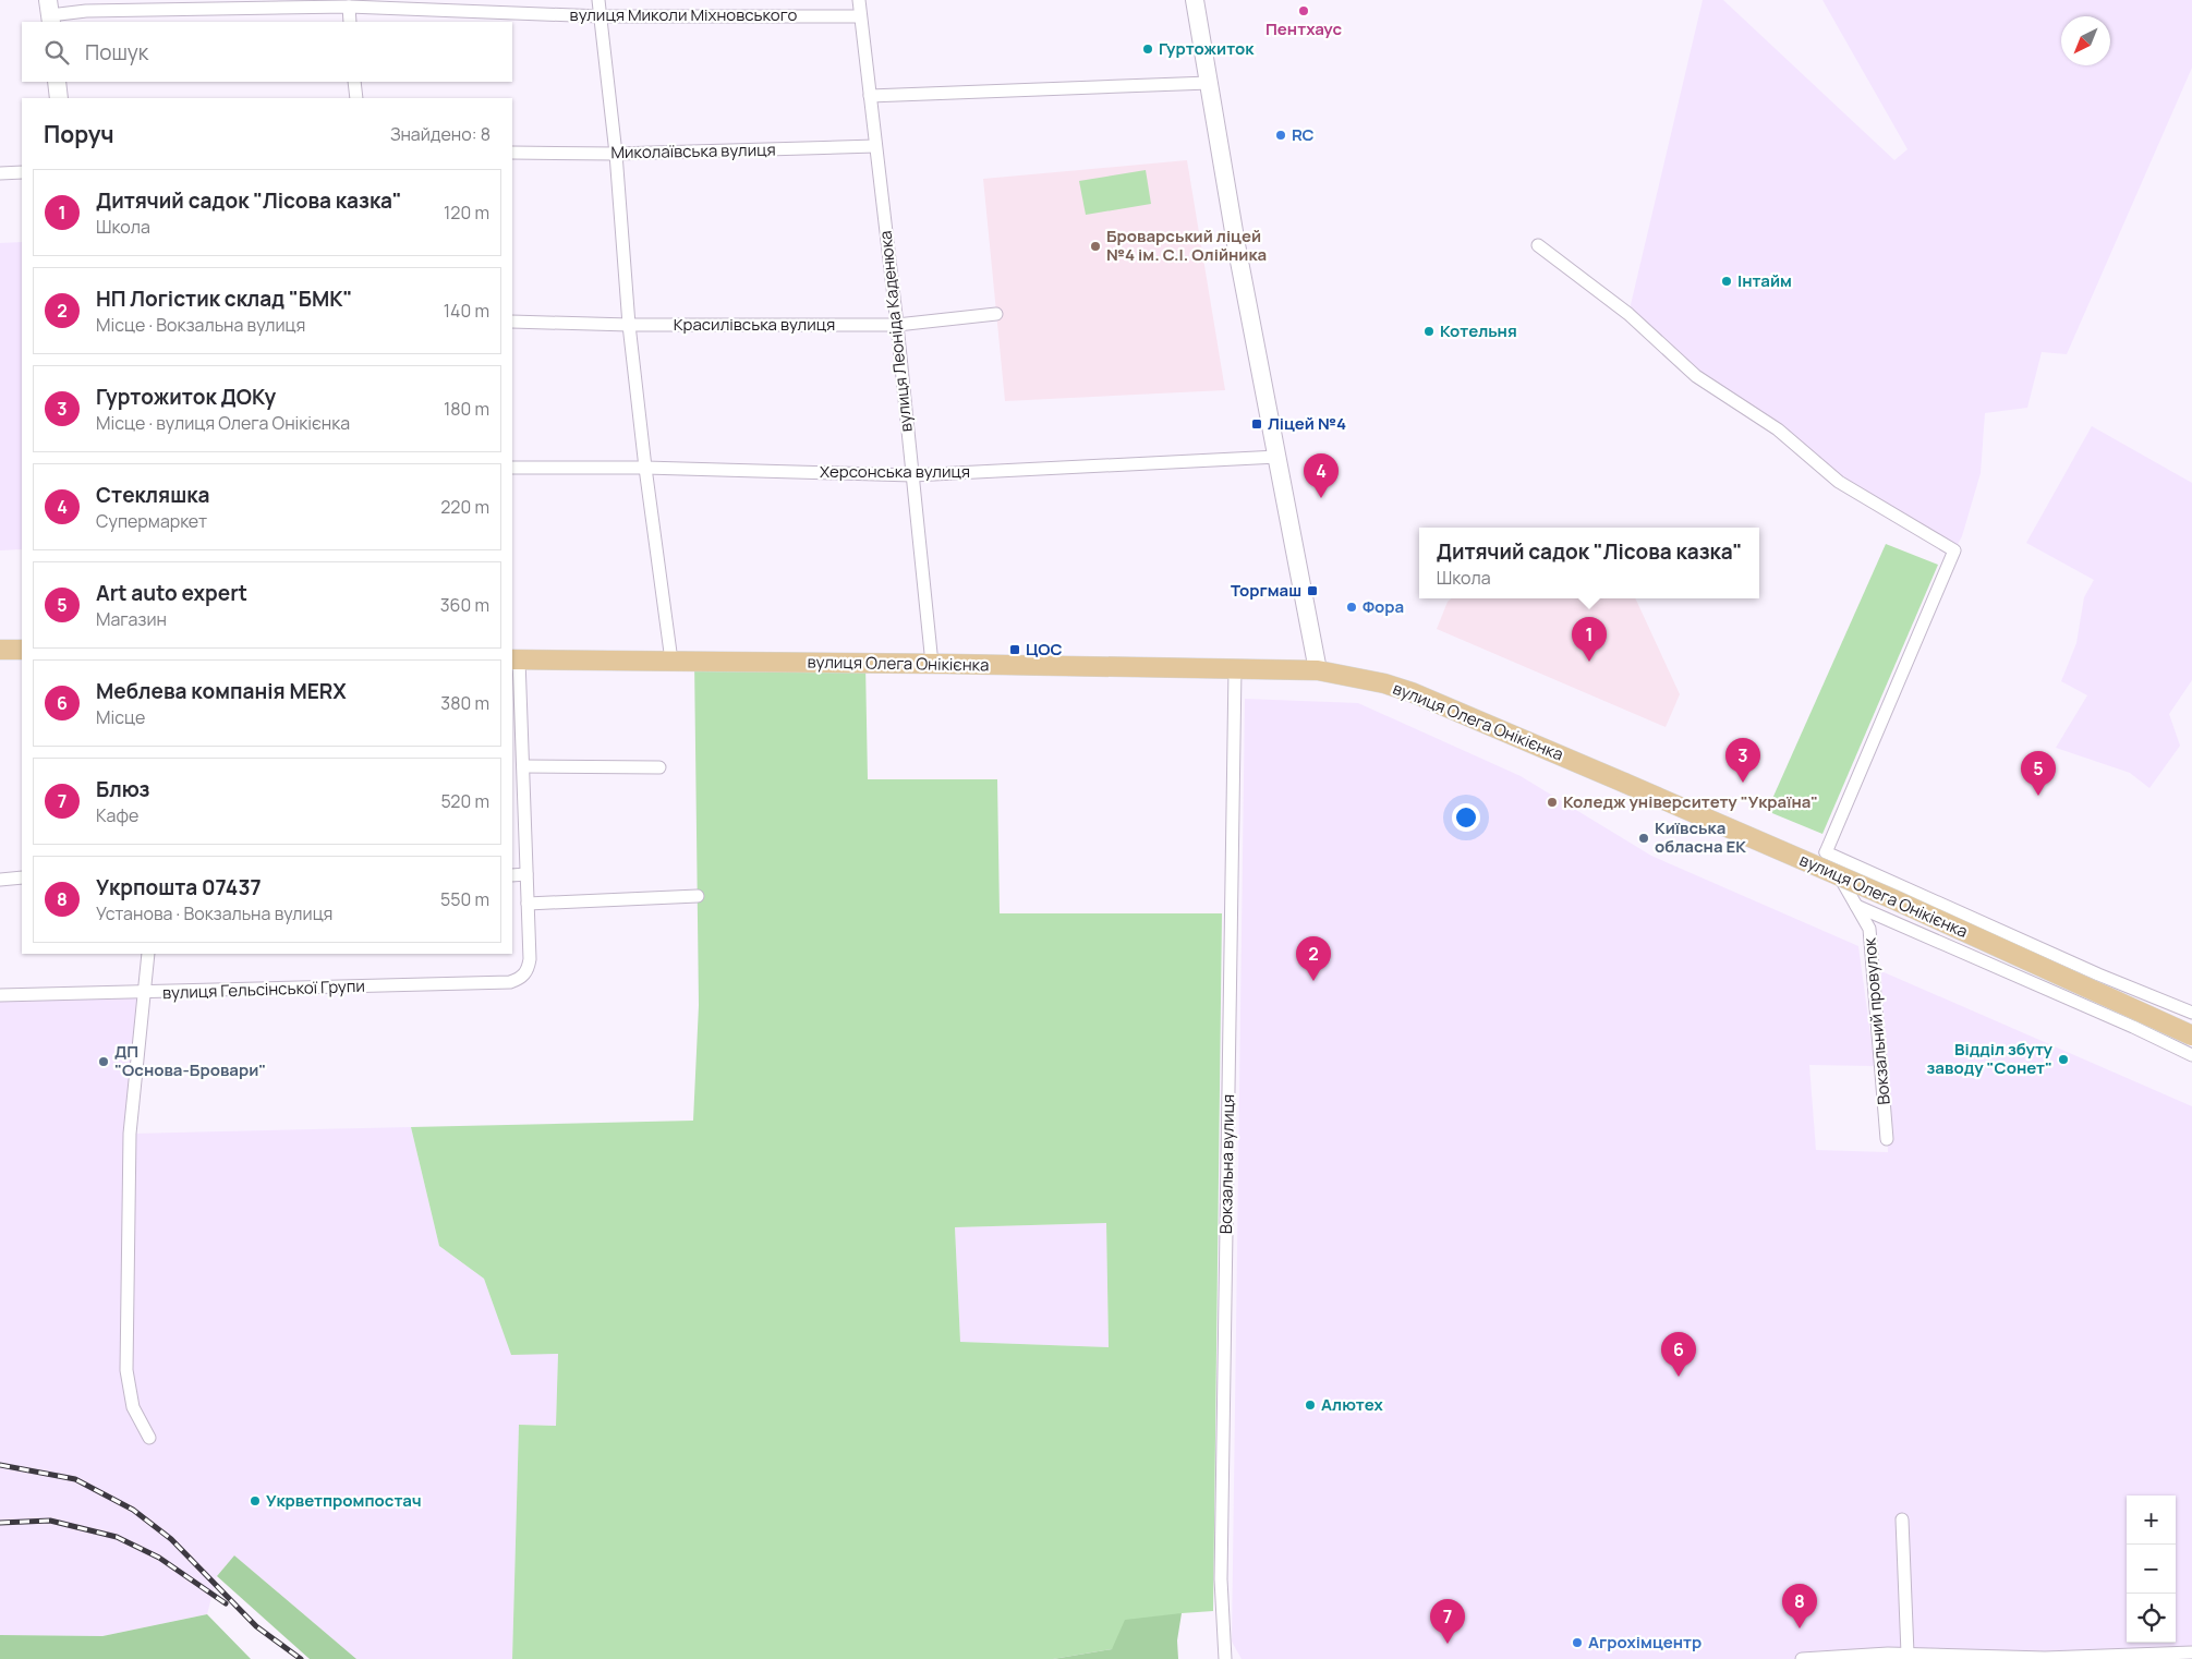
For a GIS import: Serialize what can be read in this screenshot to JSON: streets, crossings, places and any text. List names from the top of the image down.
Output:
{
  "streets": {
    "main road": ["вулиця Олега Онікієнка"],
    "street": [
      "вулиця Миколи Міхновського",
      "Миколаївська вулиця",
      "Красилівська вулиця",
      "вулиця Леоніда Каденюка",
      "Херсонська вулиця",
      "вулиця Гельсінської Групи",
      "Вокзальний провулок",
      "Вокзальна вулиця"
    ]
  },
  "crossings": [
    ["вулиця Миколи Міхновського", "вулиця Леоніда Каденюка"],
    ["Миколаївська вулиця", "вулиця Леоніда Каденюка"],
    ["Красилівська вулиця", "вулиця Леоніда Каденюка"],
    ["вулиця Леоніда Каденюка", "Херсонська вулиця"],
    ["вулиця Леоніда Каденюка", "вулиця Олега Онікієнка"],
    ["вулиця Олега Онікієнка", "Вокзальна вулиця"]
  ],
  "places": {
    "other": [
      "Пентхаус",
      "Гуртожиток",
      "RC",
      "Броварський ліцей №4 ім. С.І. Олійника",
      "Інтайм",
      "Котельня",
      "Фора",
      "Коледж університету \"Україна\"",
      "Київська обласна ЕК",
      "Відділ збуту заводу \"Сонет\"",
      "ДП \"Основа-Бровари\"",
      "Алютех",
      "Укрветпромпостач",
      "Агрохімцентр"
    ],
    "transit": ["Ліцей №4", "Торгмаш", "ЦОС"]
  },
  "north": "bottom left",
  "page": {
    "search": "Пошук",
    "heading": ["Поруч", "Знайдено: 8"],
    "list": [
      {
        "mark": "1",
        "name": "Дитячий садок \"Лісова казка\"",
        "note": "Школа",
        "value": "120 m"
      },
      {
        "mark": "2",
        "name": "НП Логістик склад \"БМК\"",
        "note": "Місце · Вокзальна вулиця",
        "value": "140 m"
      },
      {
        "mark": "3",
        "name": "Гуртожиток ДОКу",
        "note": "Місце · вулиця Олега Онікієнка",
        "value": "180 m"
      },
      {
        "mark": "4",
        "name": "Стекляшка",
        "note": "Супермаркет",
        "value": "220 m"
      },
      {
        "mark": "5",
        "name": "Art auto expert",
        "note": "Магазин",
        "value": "360 m"
      },
      {
        "mark": "6",
        "name": "Меблева компанія MERX",
        "note": "Місце",
        "value": "380 m"
      },
      {
        "mark": "7",
        "name": "Блюз",
        "note": "Кафе",
        "value": "520 m"
      },
      {
        "mark": "8",
        "name": "Укрпошта 07437",
        "note": "Установа · Вокзальна вулиця",
        "value": "550 m"
      }
    ],
    "pins": [
      "4",
      "1",
      "3",
      "5",
      "2",
      "6",
      "8",
      "7"
    ],
    "popup": ["Дитячий садок \"Лісова казка\"", "Школа"],
    "map_buttons": ["+", "−"]
  }
}
